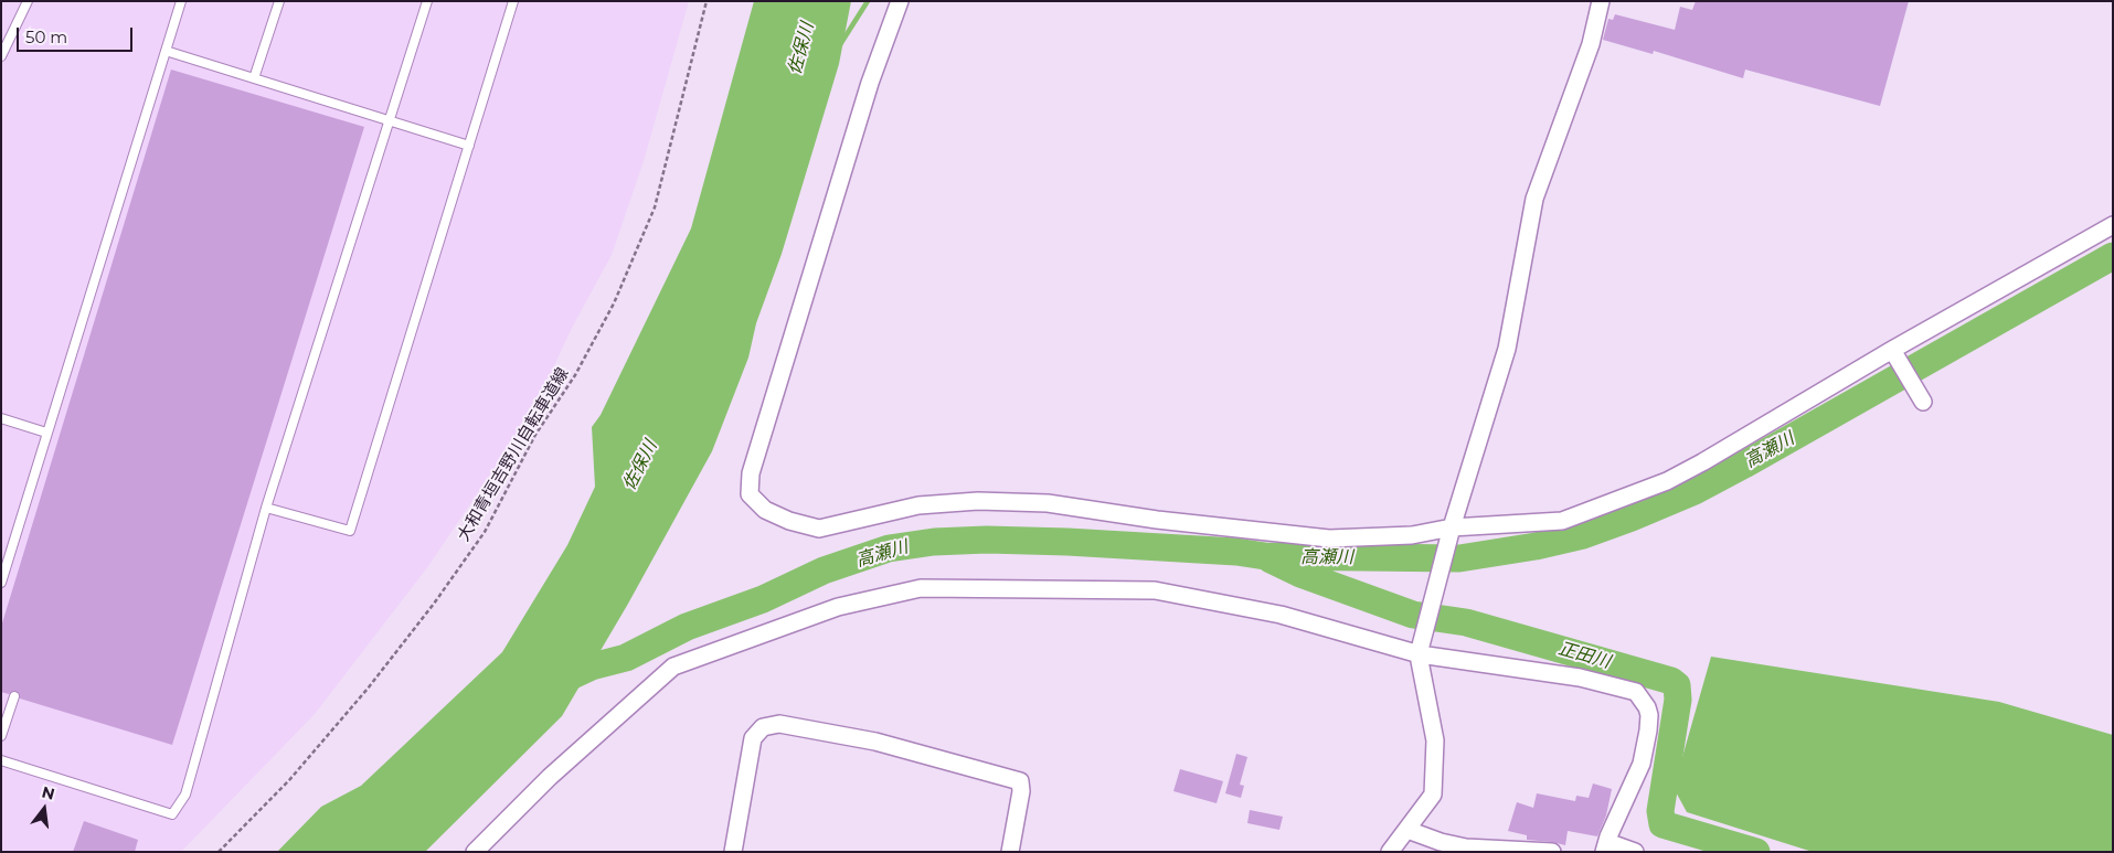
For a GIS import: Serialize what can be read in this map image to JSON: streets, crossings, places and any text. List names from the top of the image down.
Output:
{
  "streets": {
    "path": ["大和青垣吉野川自転車道線"]
  },
  "water": ["佐保川", "高瀬川", "正田川"],
  "scale_bar": "50 m",
  "north": "top"
}
